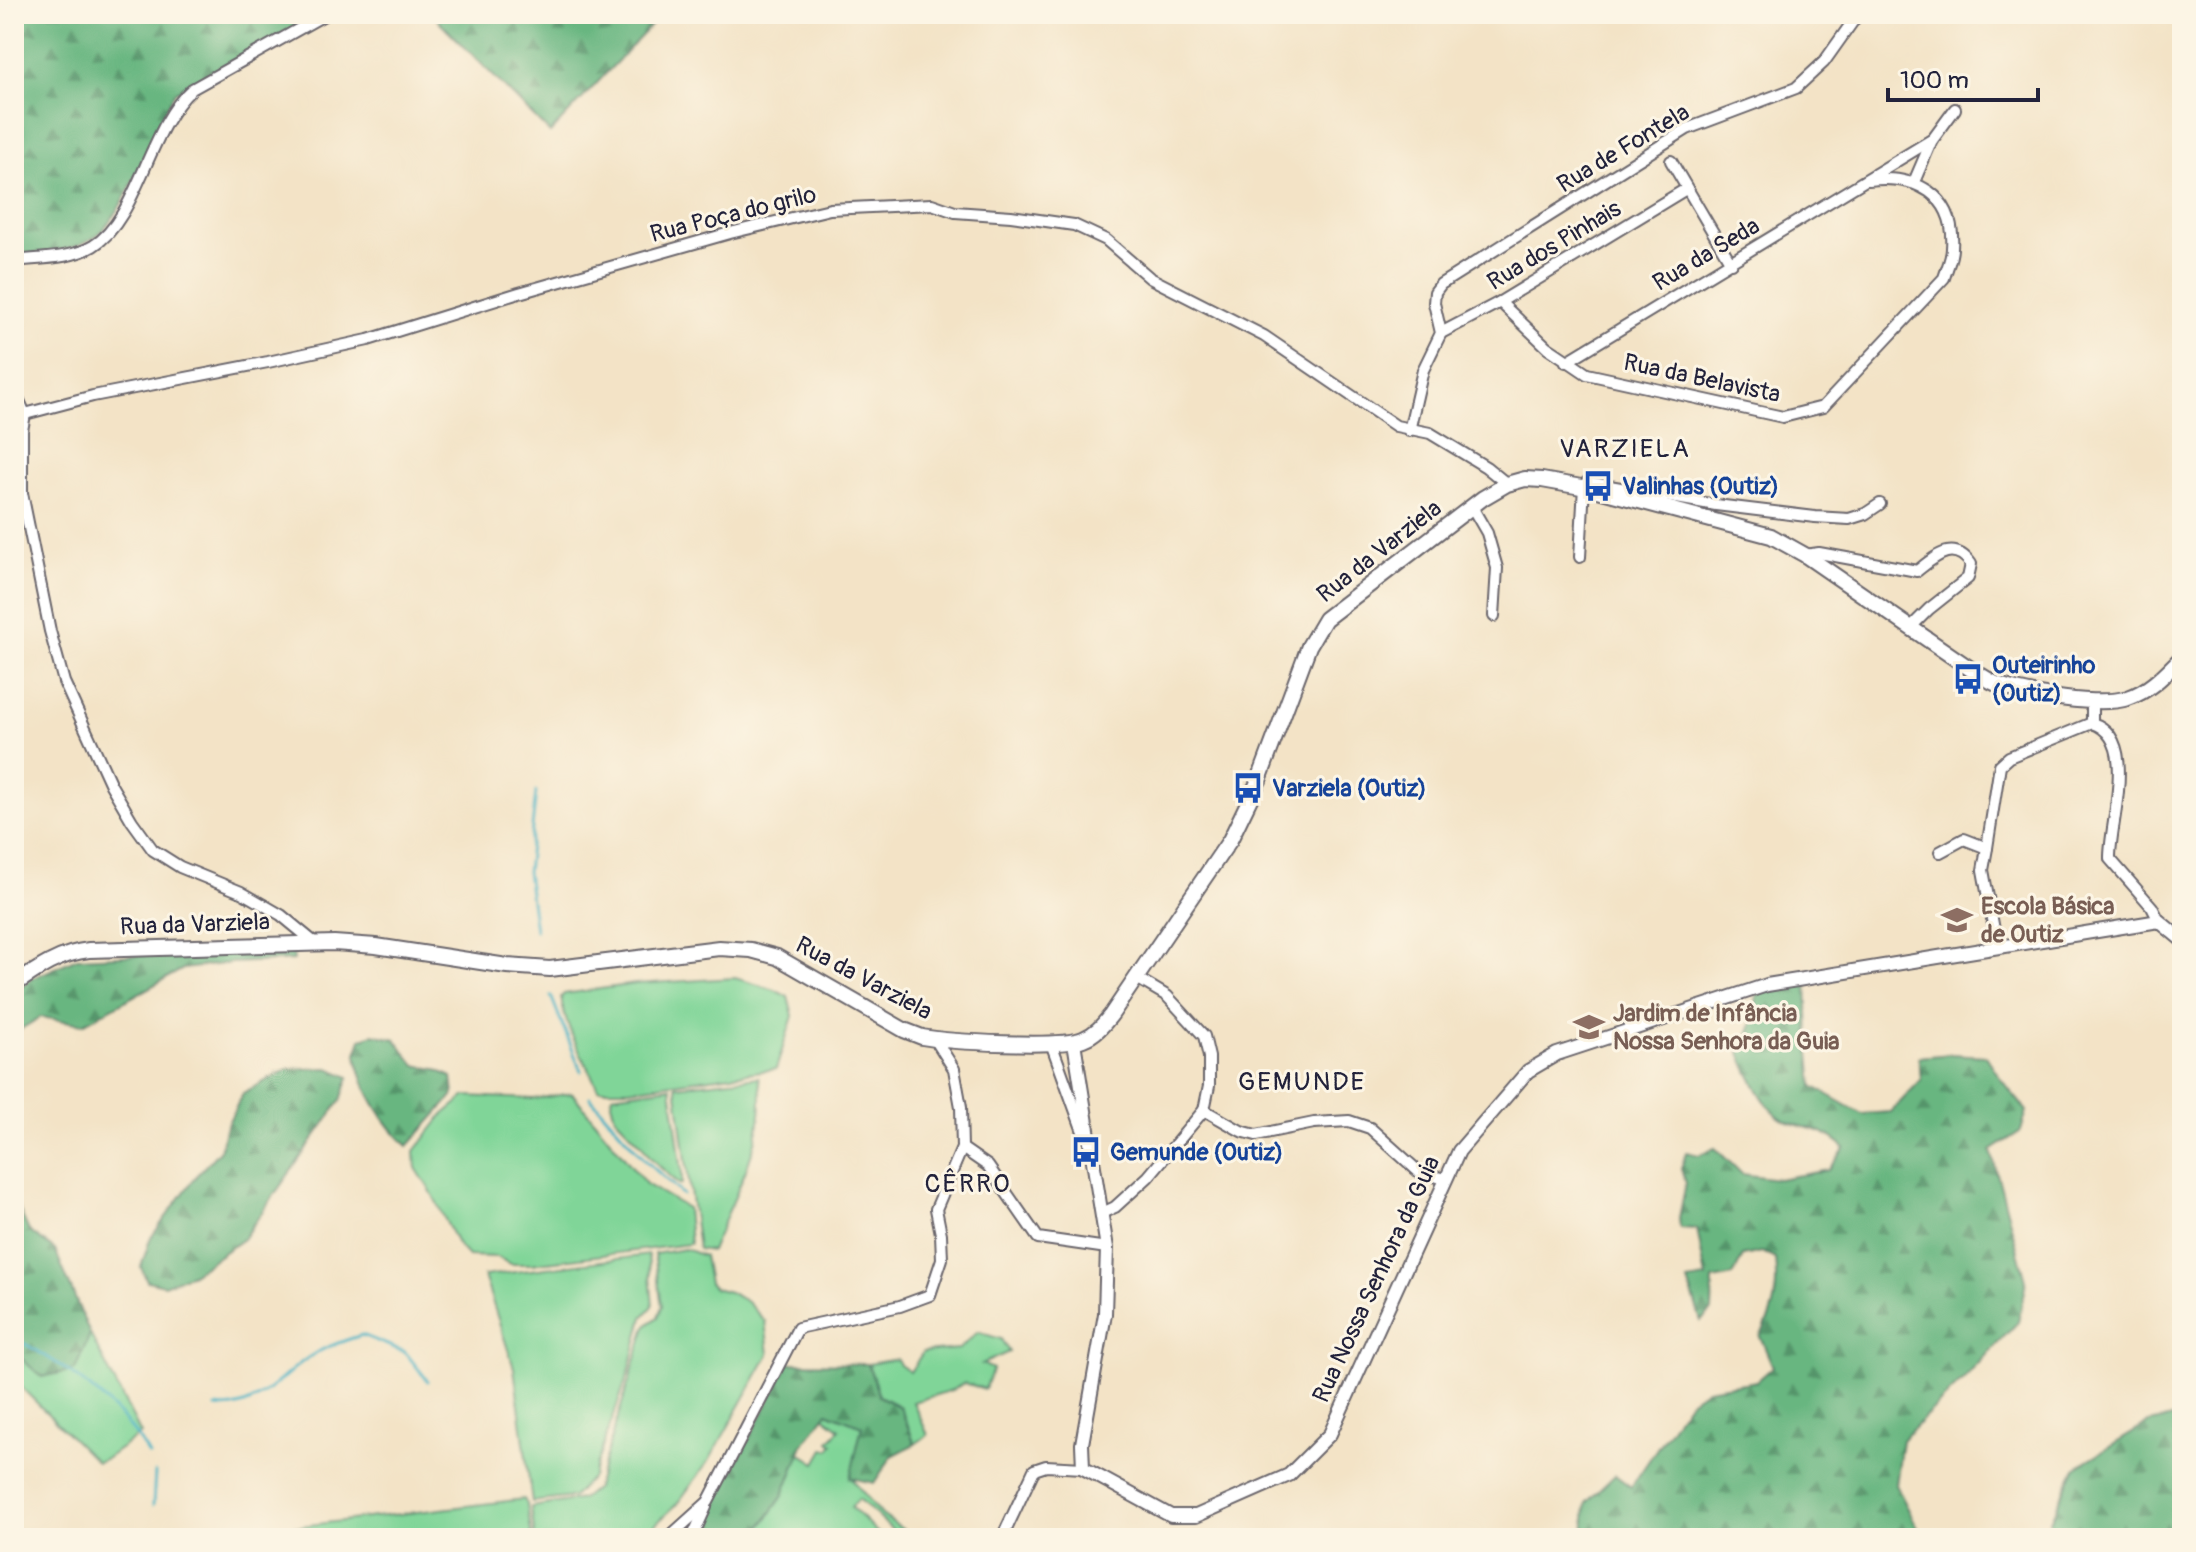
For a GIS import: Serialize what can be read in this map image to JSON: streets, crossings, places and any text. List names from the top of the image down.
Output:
{
  "streets": {
    "main road": ["Rua da Varziela"],
    "street": [
      "Rua de Fontela",
      "Rua Poça do grilo",
      "Rua dos Pinhais",
      "Rua da Seda",
      "Rua da Belavista",
      "Rua Nossa Senhora da Guia"
    ]
  },
  "crossings": [
    ["Rua de Fontela", "Rua dos Pinhais"],
    ["Rua dos Pinhais", "Rua da Belavista"],
    ["Rua da Seda", "Rua da Belavista"]
  ],
  "districts": ["VARZIELA", "GEMUNDE", "CÊRRO"],
  "places": {
    "bus stop": [
      "Valinhas (Outiz)",
      "Outeirinho (Outiz)",
      "Varziela (Outiz)",
      "Gemunde (Outiz)"
    ],
    "school or university": ["Escola Básica de Outiz", "Jardim de Infância Nossa Senhora da Guia"]
  },
  "scale_bar": "100 m"
}
